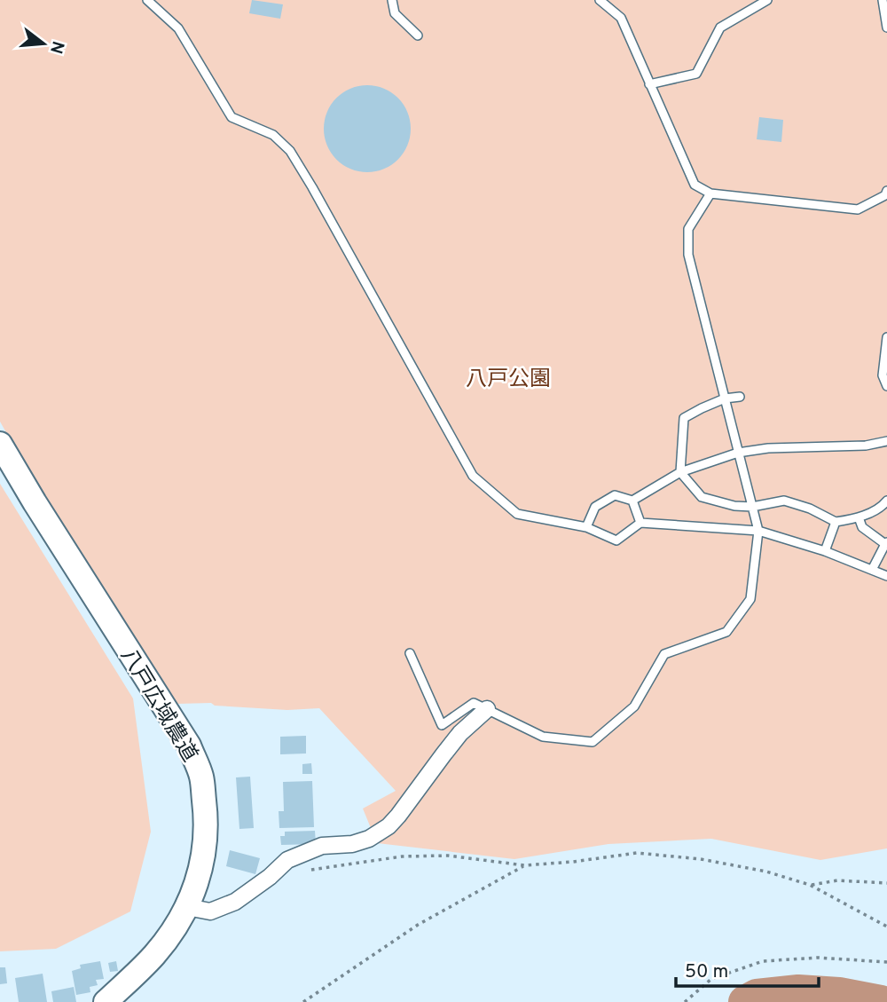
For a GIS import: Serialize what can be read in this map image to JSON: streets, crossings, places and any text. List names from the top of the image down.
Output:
{
  "streets": {
    "street": ["八戸広域農道"]
  },
  "parks": ["八戸公園"],
  "scale_bar": "50 m",
  "north": "right"
}
